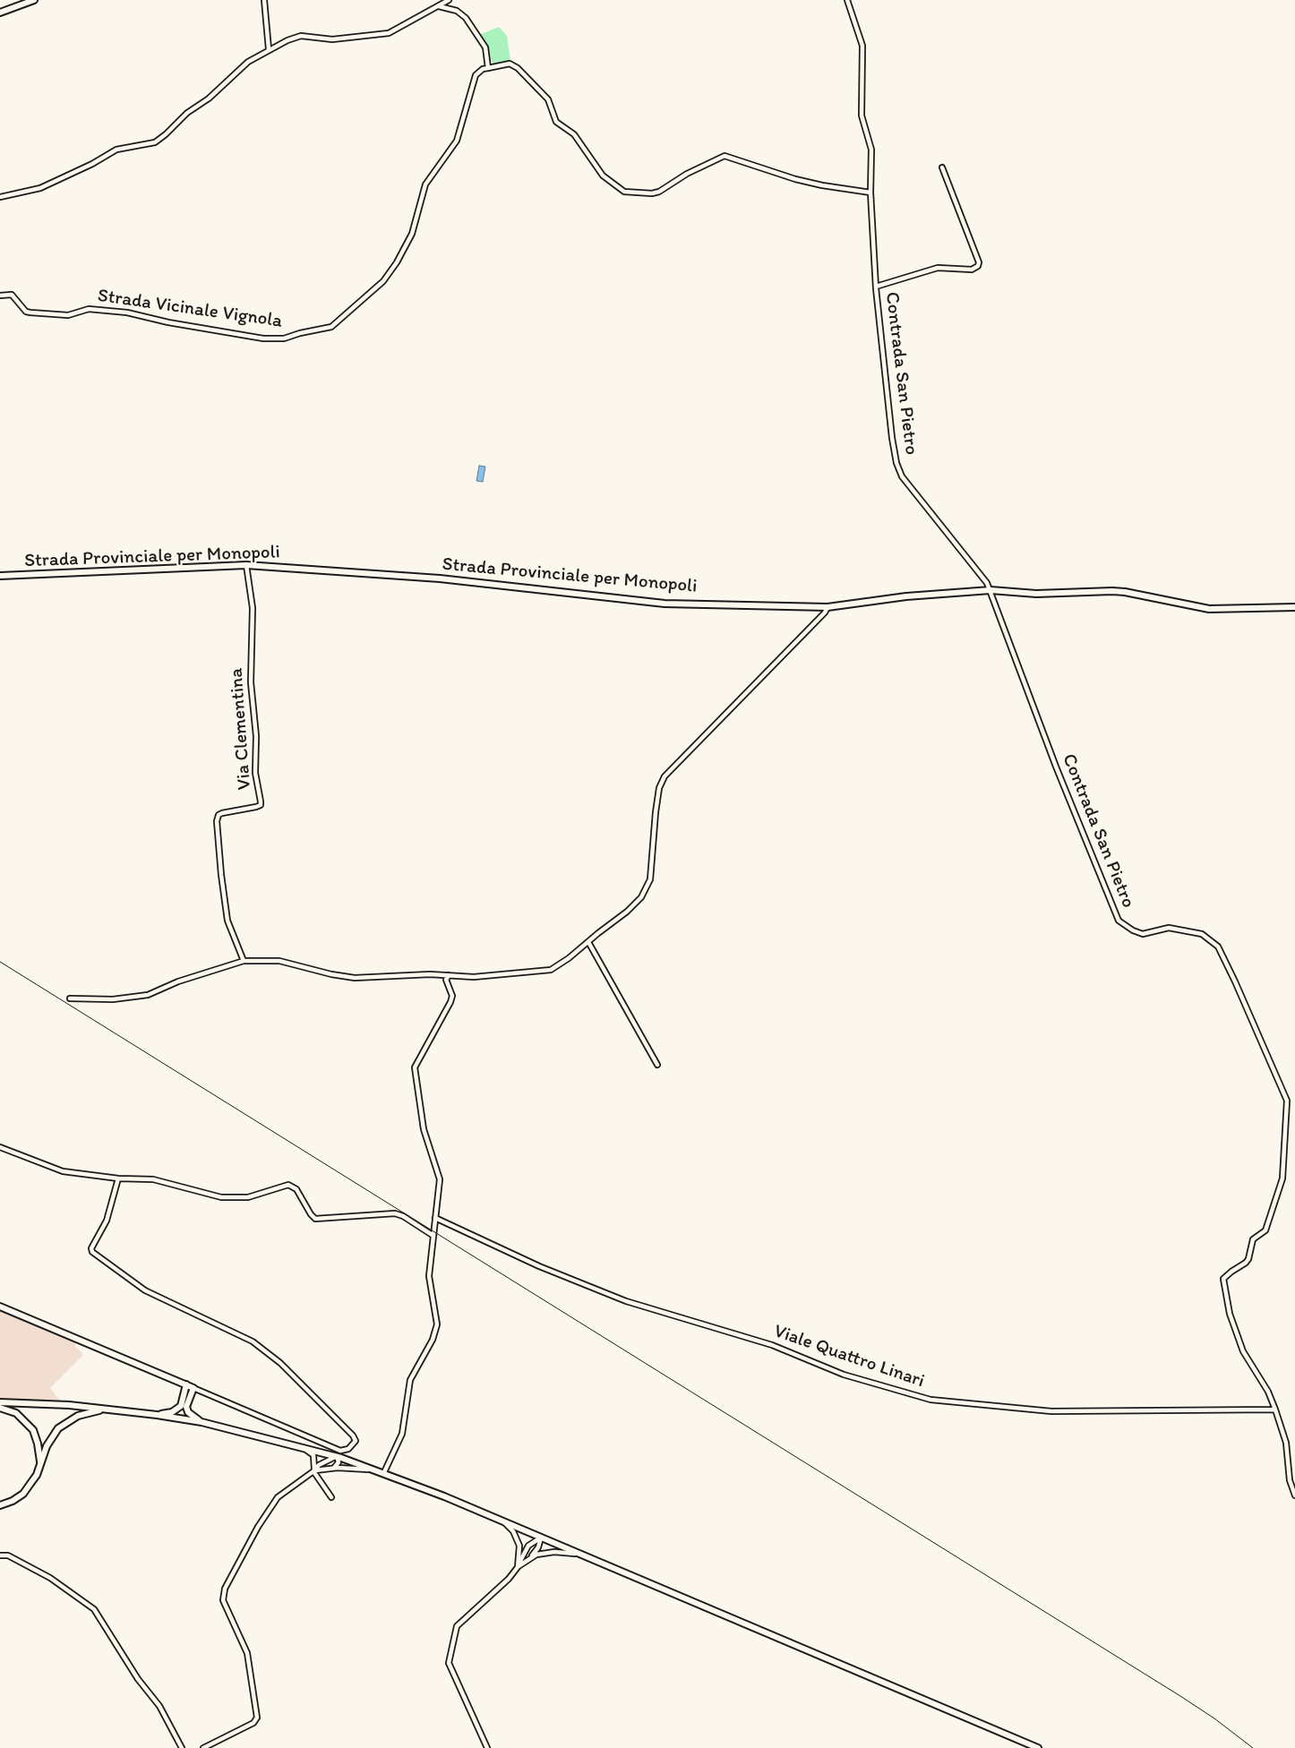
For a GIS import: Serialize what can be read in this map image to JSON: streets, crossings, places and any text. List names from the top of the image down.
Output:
{
  "streets": {
    "street": [
      "Strada Vicinale Vignola",
      "Contrada San Pietro",
      "Strada Provinciale per Monopoli",
      "Via Clementina",
      "Viale Quattro Linari"
    ]
  },
  "crossings": [
    ["Contrada San Pietro", "Strada Provinciale per Monopoli"],
    ["Contrada San Pietro", "Viale Quattro Linari"],
    ["Strada Provinciale per Monopoli", "Via Clementina"]
  ]
}
